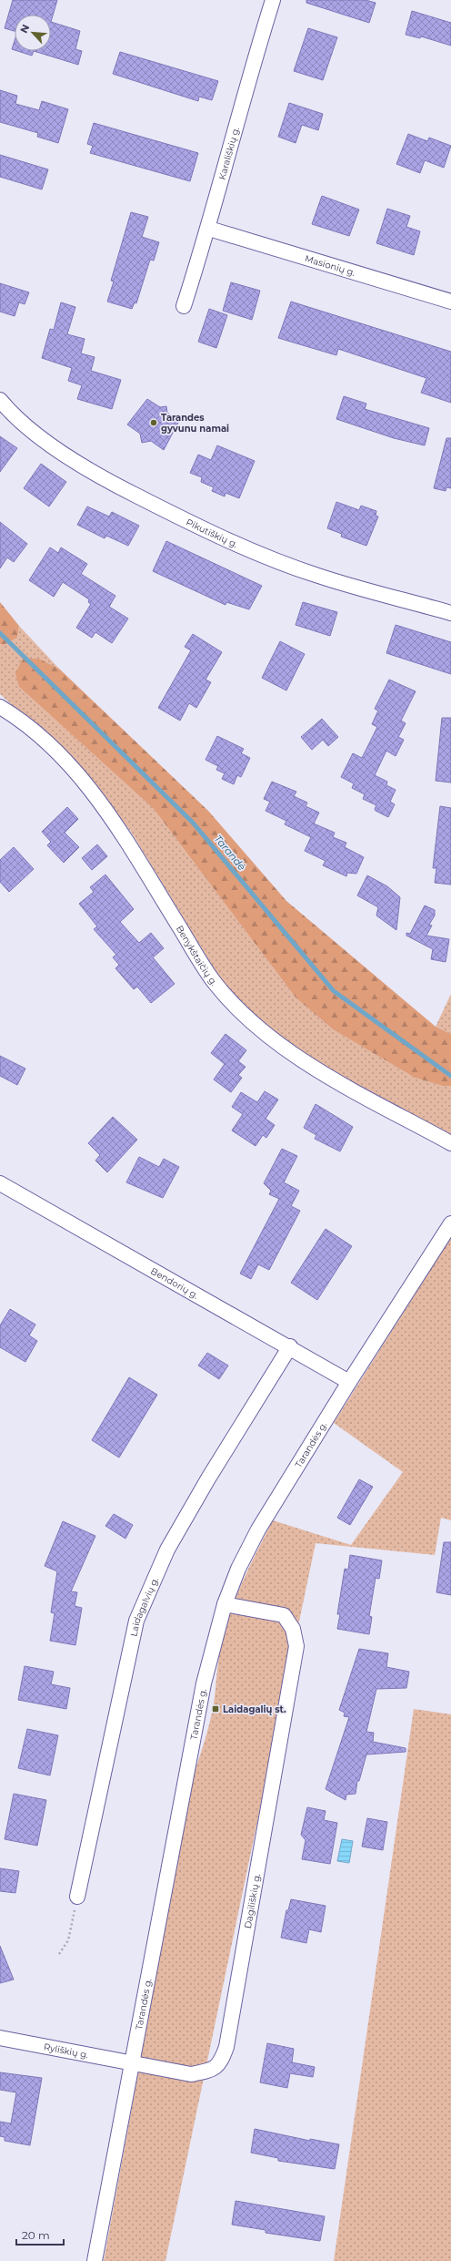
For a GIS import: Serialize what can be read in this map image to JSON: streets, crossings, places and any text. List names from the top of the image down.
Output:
{
  "streets": {
    "street": [
      "Karališkių g.",
      "Masionių g.",
      "Pikutiškių g.",
      "Benykštaičių g.",
      "Bendorių g.",
      "Tarandės g.",
      "Laidagalvių g.",
      "Dagiliškių g.",
      "Ryliškių g."
    ]
  },
  "crossings": [
    ["Karališkių g.", "Masionių g."],
    ["Bendorių g.", "Tarandės g."],
    ["Bendorių g.", "Laidagalvių g."],
    ["Tarandės g.", "Dagiliškių g."],
    ["Tarandės g.", "Ryliškių g."],
    ["Dagiliškių g.", "Ryliškių g."]
  ],
  "water": ["Tarandė"],
  "places": {
    "other": ["Tarandes gyvunu namai"],
    "transit": ["Laidagalių st."]
  },
  "scale_bar": "20 m",
  "north": "top left"
}
